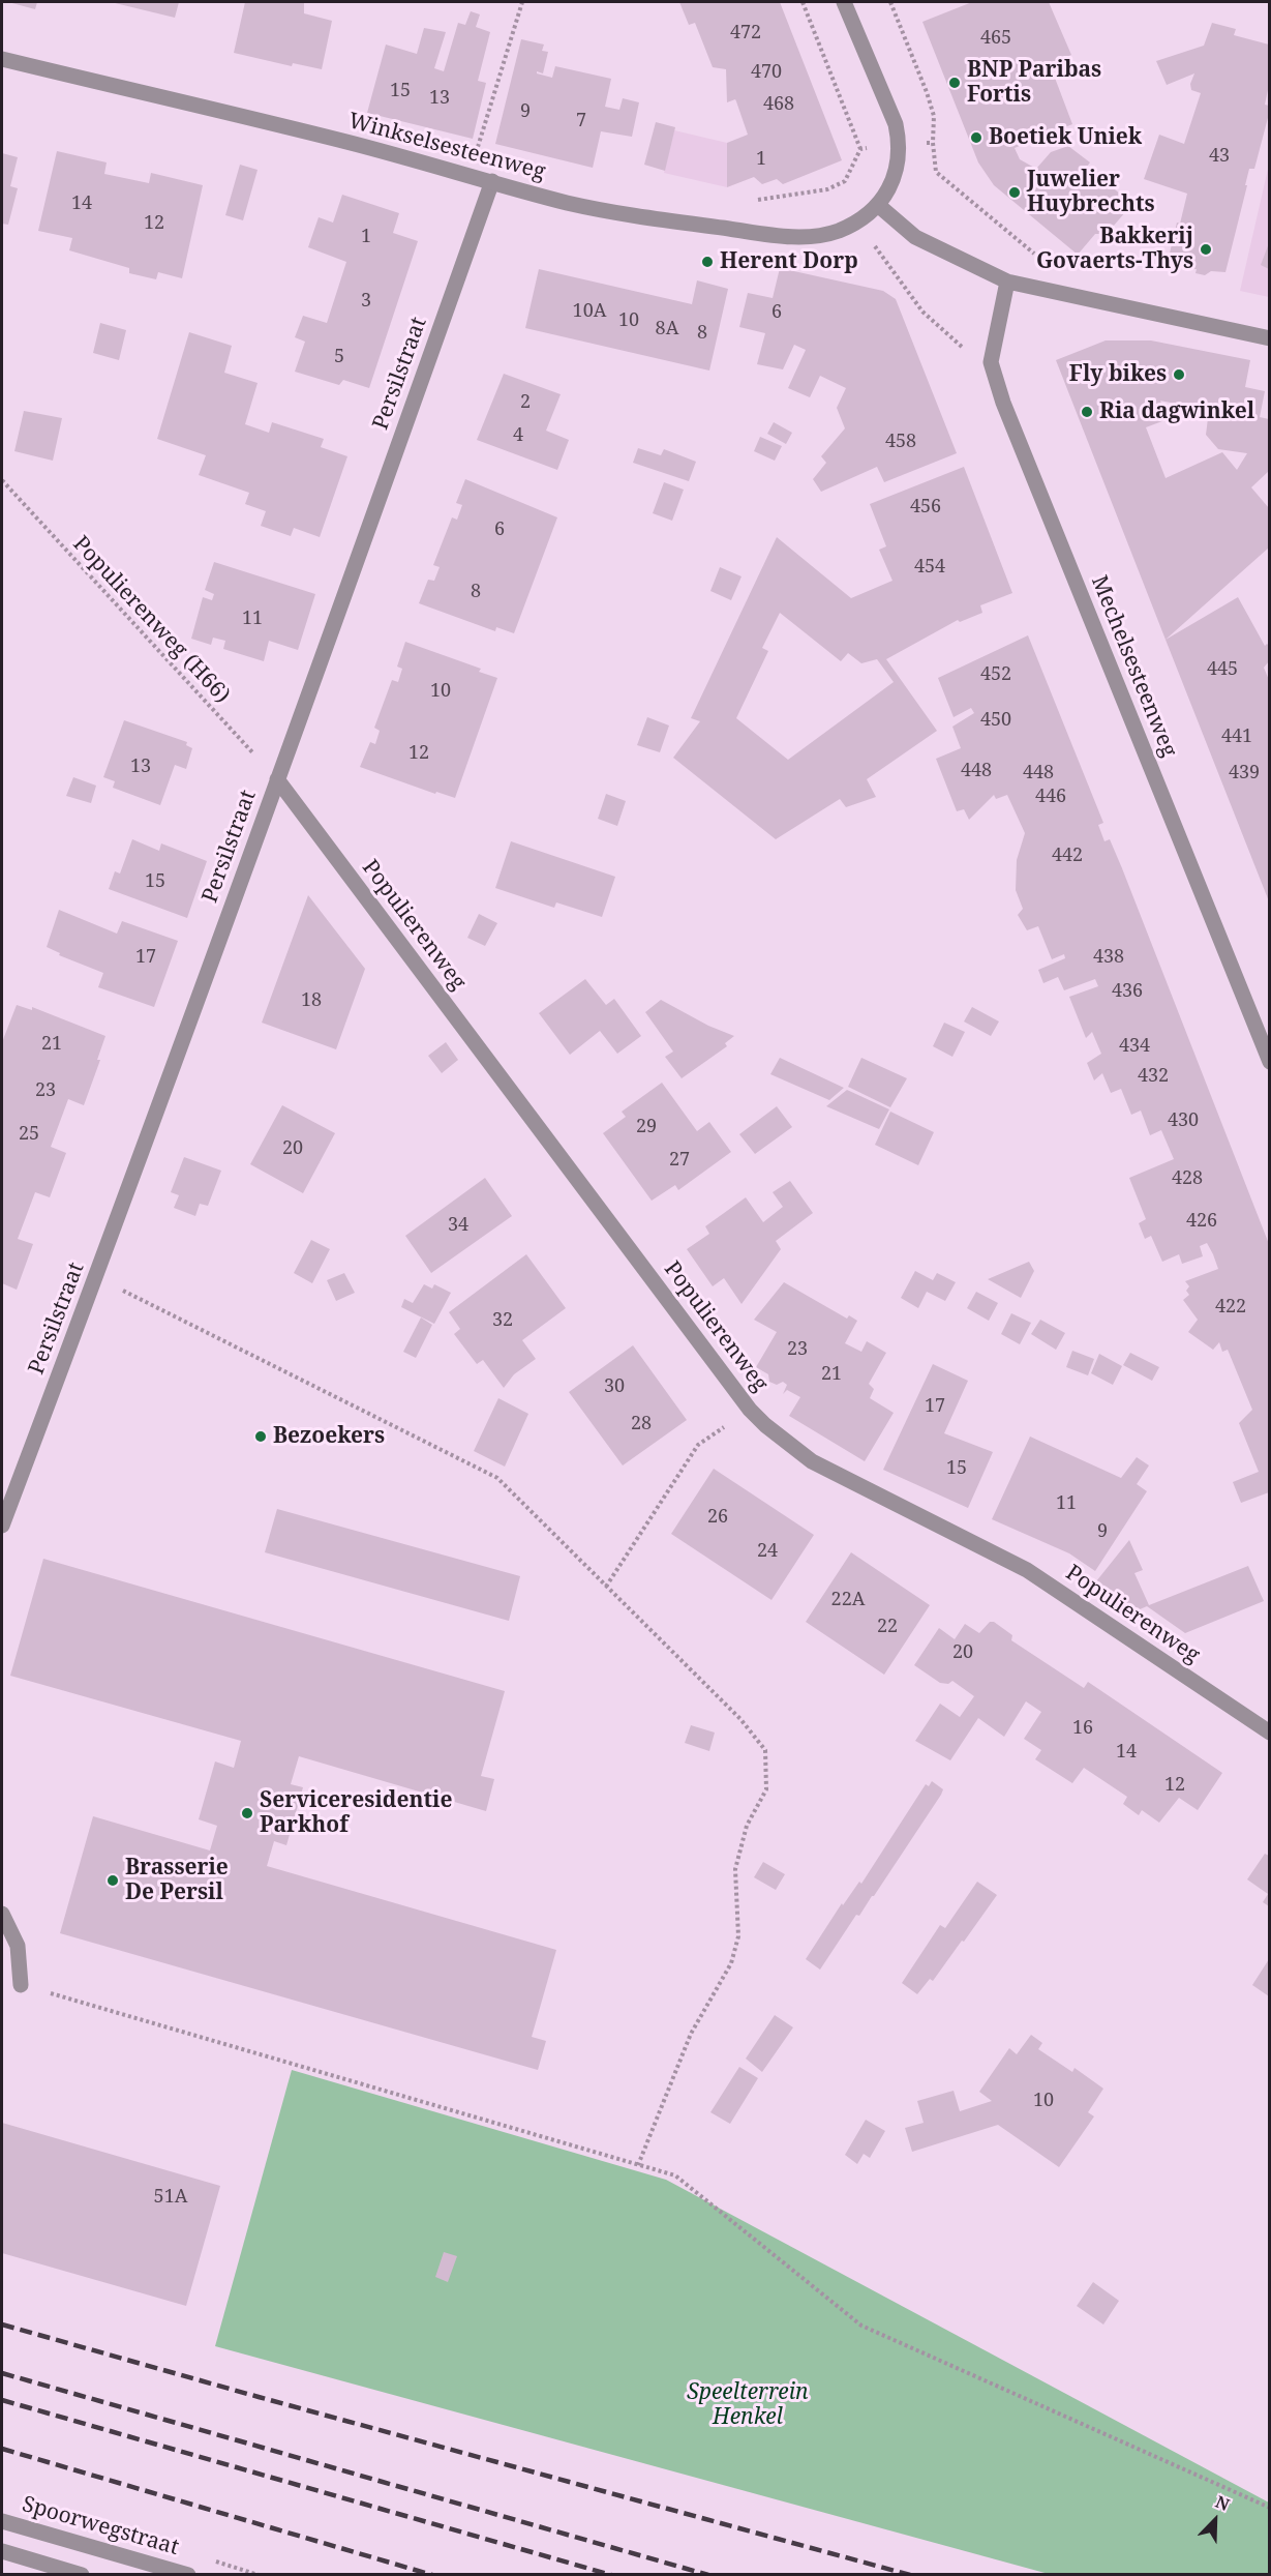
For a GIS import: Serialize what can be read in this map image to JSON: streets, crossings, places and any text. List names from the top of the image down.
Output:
{
  "streets": {
    "street": [
      "Winkselsesteenweg",
      "Persilstraat",
      "Mechelsesteenweg",
      "Populierenweg",
      "Spoorwegstraat"
    ],
    "path": ["Populierenweg (H66)"]
  },
  "crossings": [
    ["Winkselsesteenweg", "Persilstraat"],
    ["Persilstraat", "Populierenweg (H66)"],
    ["Persilstraat", "Populierenweg"],
    ["Populierenweg (H66)", "Populierenweg"]
  ],
  "parks": ["Speelterrein Henkel"],
  "places": [
    "BNP Paribas Fortis",
    "Boetiek Uniek",
    "Juwelier Huybrechts",
    "Bakkerij Govaerts-Thys",
    "Herent Dorp",
    "Fly bikes",
    "Ria dagwinkel",
    "Bezoekers",
    "Serviceresidentie Parkhof",
    "Brasserie De Persil"
  ],
  "house_numbers": [
    "472",
    "465",
    "470",
    "15",
    "13",
    "468",
    "9",
    "7",
    "43",
    "1",
    "14",
    "12",
    "1",
    "3",
    "10A",
    "6",
    "10",
    "8A",
    "8",
    "5",
    "2",
    "4",
    "458",
    "456",
    "6",
    "454",
    "8",
    "11",
    "445",
    "452",
    "10",
    "450",
    "441",
    "12",
    "13",
    "448",
    "448",
    "439",
    "446",
    "442",
    "15",
    "17",
    "438",
    "436",
    "18",
    "21",
    "434",
    "432",
    "23",
    "430",
    "29",
    "25",
    "20",
    "27",
    "428",
    "426",
    "34",
    "422",
    "32",
    "23",
    "21",
    "30",
    "17",
    "28",
    "15",
    "11",
    "26",
    "9",
    "24",
    "22A",
    "22",
    "20",
    "16",
    "14",
    "12",
    "10",
    "51A"
  ],
  "north": "top right"
}
